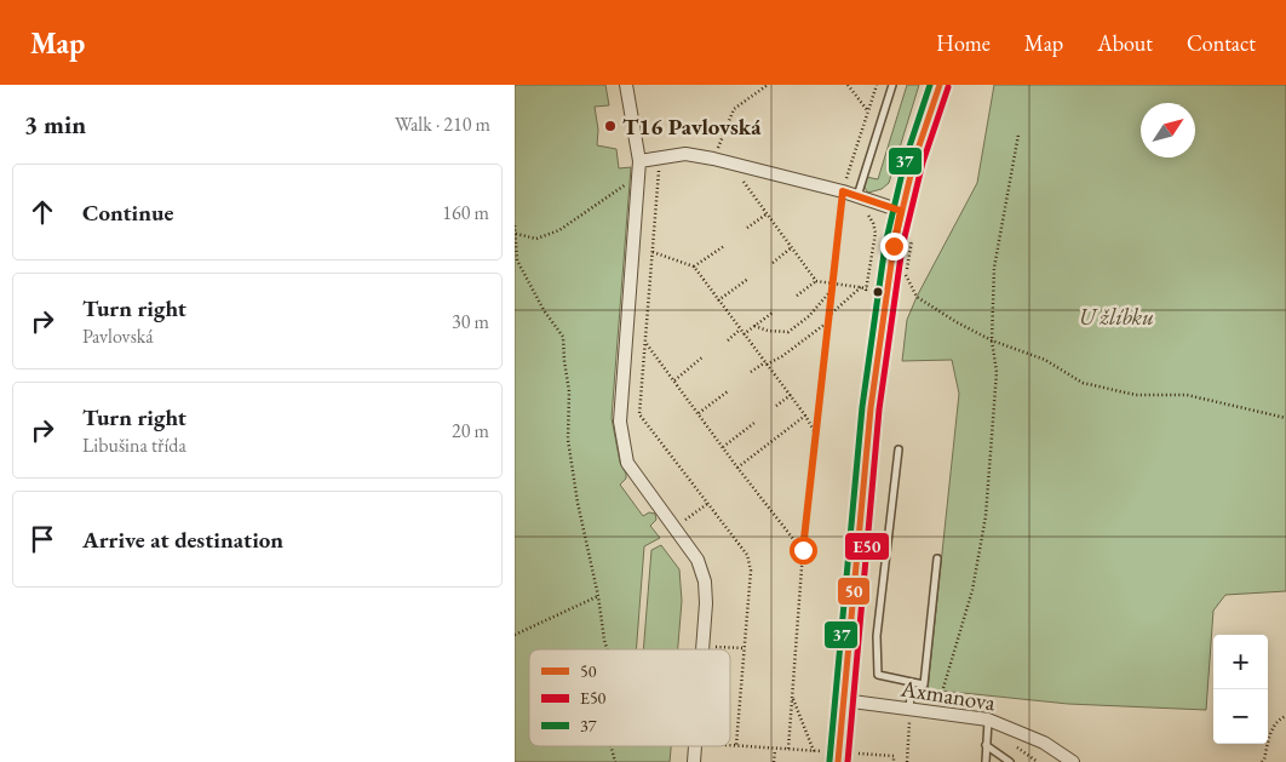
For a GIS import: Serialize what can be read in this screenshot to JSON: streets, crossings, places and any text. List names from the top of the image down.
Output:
{
  "streets": {
    "street": ["Axmanova"]
  },
  "parks": ["U žlíbku"],
  "places": ["T16 Pavlovská"],
  "lines": ["transit line 50", "transit line 37", "transit line E50"],
  "legend": ["50", "E50", "37"],
  "north": "top right",
  "page": {
    "header": "Map",
    "nav": [
      "Home",
      "Map",
      "About",
      "Contact"
    ],
    "heading": ["3 min", "Walk · 210 m"],
    "list": [
      ["Continue", "160 m"],
      ["Turn right", "Pavlovská", "30 m"],
      ["Turn right", "Libušina třída", "20 m"],
      "Arrive at destination"
    ],
    "map_buttons": ["+", "−"]
  }
}
